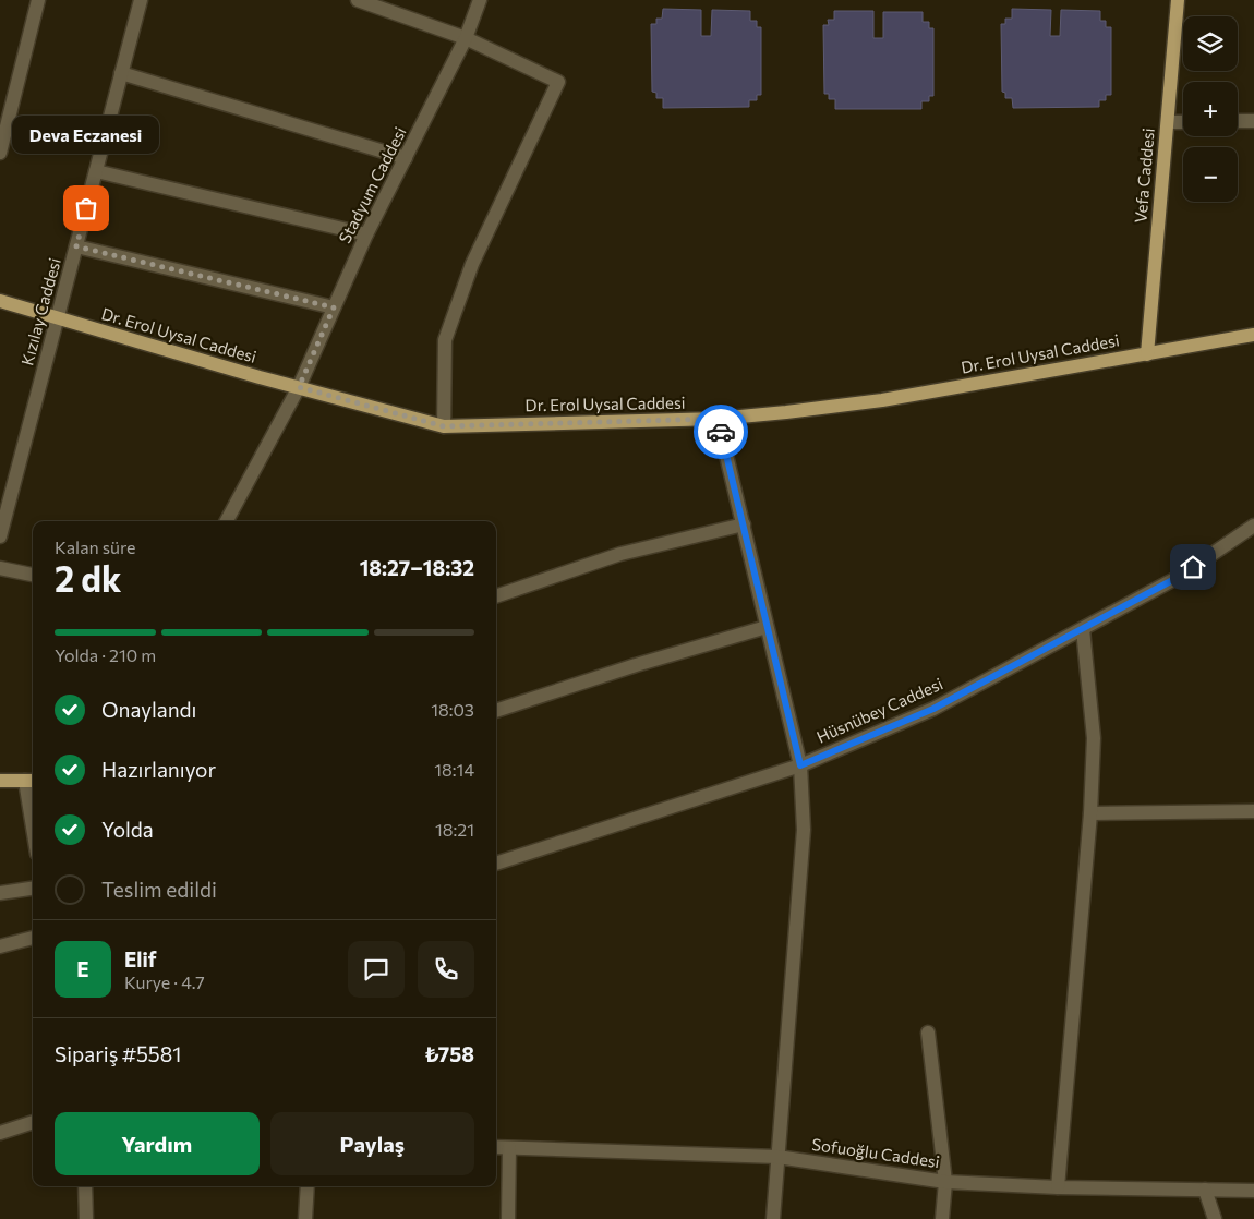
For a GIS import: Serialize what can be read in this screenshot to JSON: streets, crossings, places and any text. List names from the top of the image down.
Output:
{
  "streets": {
    "main road": ["Vefa Caddesi", "Dr. Erol Uysal Caddesi"],
    "street": [
      "Stadyum Caddesi",
      "Kızılay Caddesi",
      "Hüsnübey Caddesi",
      "Sofuoğlu Caddesi"
    ]
  },
  "crossings": [
    ["Vefa Caddesi", "Dr. Erol Uysal Caddesi"],
    ["Stadyum Caddesi", "Dr. Erol Uysal Caddesi"],
    ["Kızılay Caddesi", "Dr. Erol Uysal Caddesi"]
  ],
  "places": ["Deva Eczanesi"],
  "page": {
    "map_buttons": ["+", "−"],
    "bubble": "Deva Eczanesi",
    "heading": ["2 dk", "Kalan süre", "18:27–18:32"],
    "panel": [
      "Elif",
      "Kurye · 4.7",
      "Sipariş #5581",
      "₺758"
    ],
    "bar": "Yolda · 210 m",
    "list": [
      ["Onaylandı", "18:03"],
      ["Hazırlanıyor", "18:14"],
      ["Yolda", "18:21"],
      "Teslim edildi"
    ],
    "round": "E",
    "buttons": ["Yardım", "Paylaş"]
  }
}
